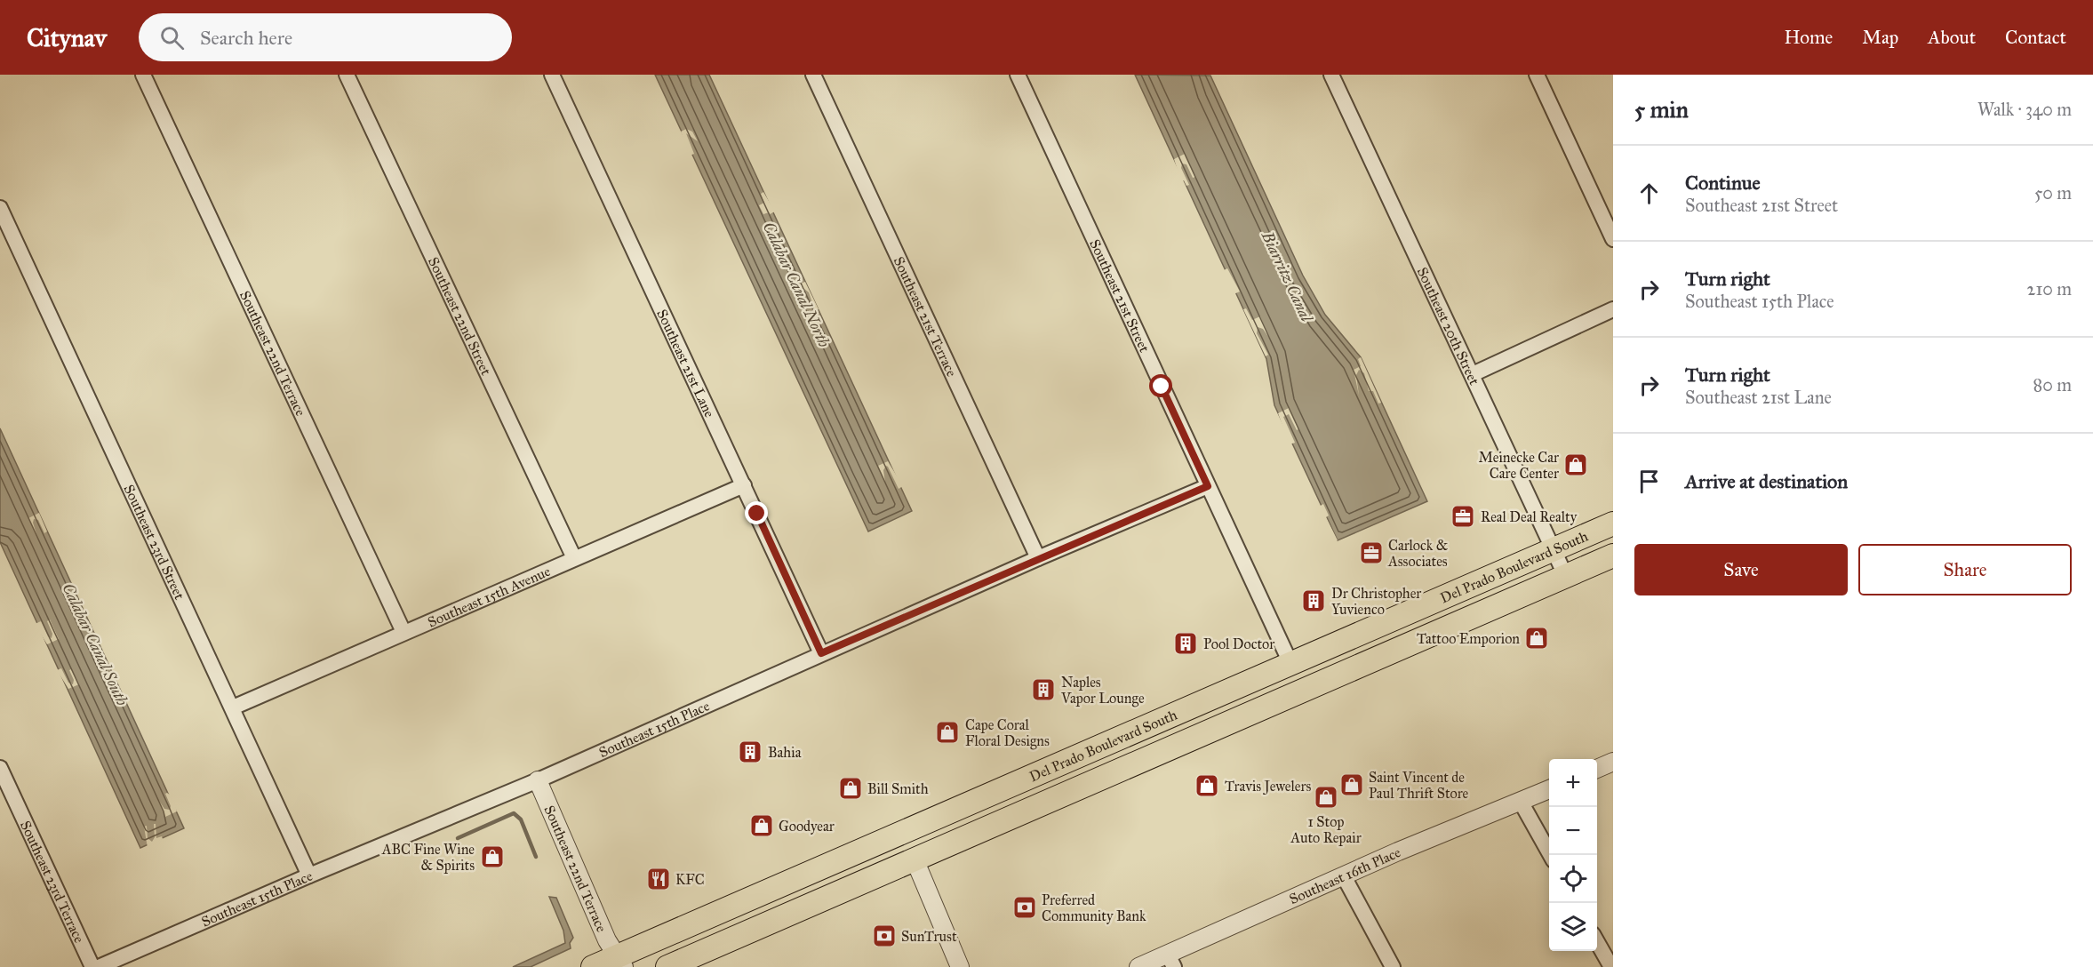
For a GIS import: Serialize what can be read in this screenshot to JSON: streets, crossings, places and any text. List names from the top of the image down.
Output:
{
  "streets": {
    "main road": ["Del Prado Boulevard South"],
    "street": [
      "Southeast 21st Street",
      "Southeast 22nd Street",
      "Southeast 21st Terrace",
      "Southeast 20th Street",
      "Southeast 22nd Terrace",
      "Southeast 21st Lane",
      "Southeast 23rd Street",
      "Southeast 15th Avenue",
      "Southeast 15th Place",
      "Southeast 16th Place",
      "Southeast 23rd Terrace"
    ]
  },
  "crossings": [
    ["Southeast 21st Street", "Del Prado Boulevard South"],
    ["Southeast 21st Street", "Southeast 15th Place"],
    ["Southeast 22nd Street", "Southeast 15th Avenue"],
    ["Southeast 21st Terrace", "Southeast 15th Place"],
    ["Southeast 20th Street", "Del Prado Boulevard South"],
    ["Southeast 22nd Terrace", "Del Prado Boulevard South"],
    ["Southeast 22nd Terrace", "Southeast 15th Avenue"],
    ["Southeast 22nd Terrace", "Southeast 15th Place"],
    ["Southeast 21st Lane", "Southeast 15th Avenue"],
    ["Southeast 21st Lane", "Southeast 15th Place"],
    ["Southeast 23rd Street", "Southeast 15th Avenue"],
    ["Southeast 23rd Street", "Southeast 15th Place"]
  ],
  "water": ["Biarritz Canal", "Calabar Canal North", "Calabar Canal South"],
  "places": {
    "shop": [
      "Meinecke Car Care Center",
      "Tattoo Emporion",
      "Cape Coral Floral Designs",
      "Saint Vincent de Paul Thrift Store",
      "Travis Jewelers",
      "Bill Smith",
      "1 Stop Auto Repair",
      "Goodyear",
      "ABC Fine Wine & Spirits"
    ],
    "office": ["Real Deal Realty", "Carlock & Associates"],
    "building": [
      "Dr Christopher Yuvienco",
      "Pool Doctor",
      "Naples Vapor Lounge",
      "Bahia"
    ],
    "restaurant": ["KFC"],
    "bank": ["Preferred Community Bank", "SunTrust"]
  },
  "page": {
    "header": "Citynav",
    "search": "Search here",
    "nav": [
      "Home",
      "Map",
      "About",
      "Contact"
    ],
    "heading": ["5 min", "Walk · 340 m"],
    "list": [
      ["Continue", "Southeast 21st Street", "50 m"],
      ["Turn right", "Southeast 15th Place", "210 m"],
      ["Turn right", "Southeast 21st Lane", "80 m"],
      "Arrive at destination"
    ],
    "buttons": ["Save", "Share"],
    "map_buttons": ["+", "−"]
  }
}
